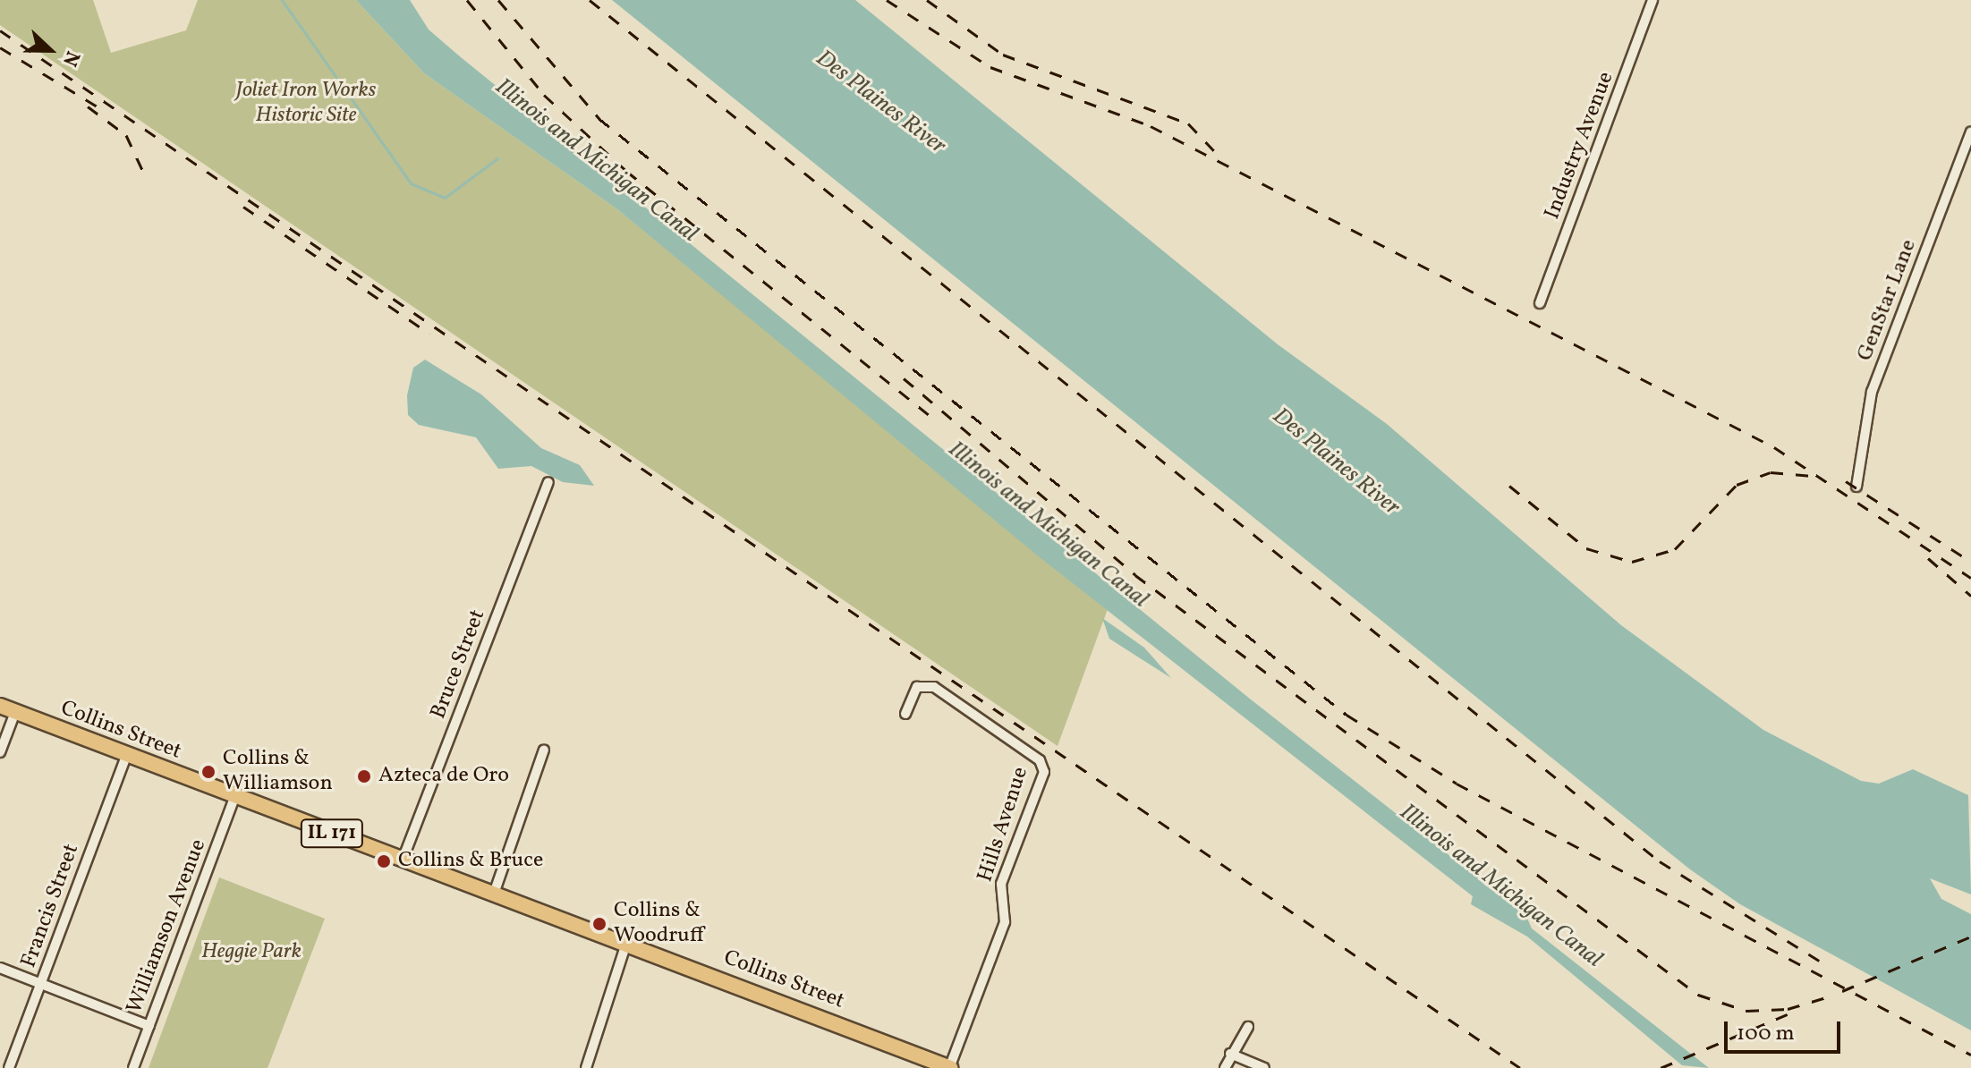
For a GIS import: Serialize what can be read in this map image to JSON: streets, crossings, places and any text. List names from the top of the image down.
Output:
{
  "streets": {
    "main road": ["Collins Street", "IL 171"],
    "street": [
      "Industry Avenue",
      "GenStar Lane",
      "Bruce Street",
      "Hills Avenue",
      "Francis Street",
      "Williamson Avenue"
    ]
  },
  "crossings": [
    ["Bruce Street", "Collins Street"],
    ["Collins Street", "Hills Avenue"],
    ["Collins Street", "Francis Street"],
    ["Collins Street", "Williamson Avenue"]
  ],
  "water": ["Des Plaines River", "Illinois and Michigan Canal"],
  "parks": ["Joliet Iron Works Historic Site", "Heggie Park"],
  "places": [
    "Collins & Williamson",
    "Azteca de Oro",
    "Collins & Bruce",
    "Collins & Woodruff"
  ],
  "scale_bar": "100 m",
  "north": "right"
}
